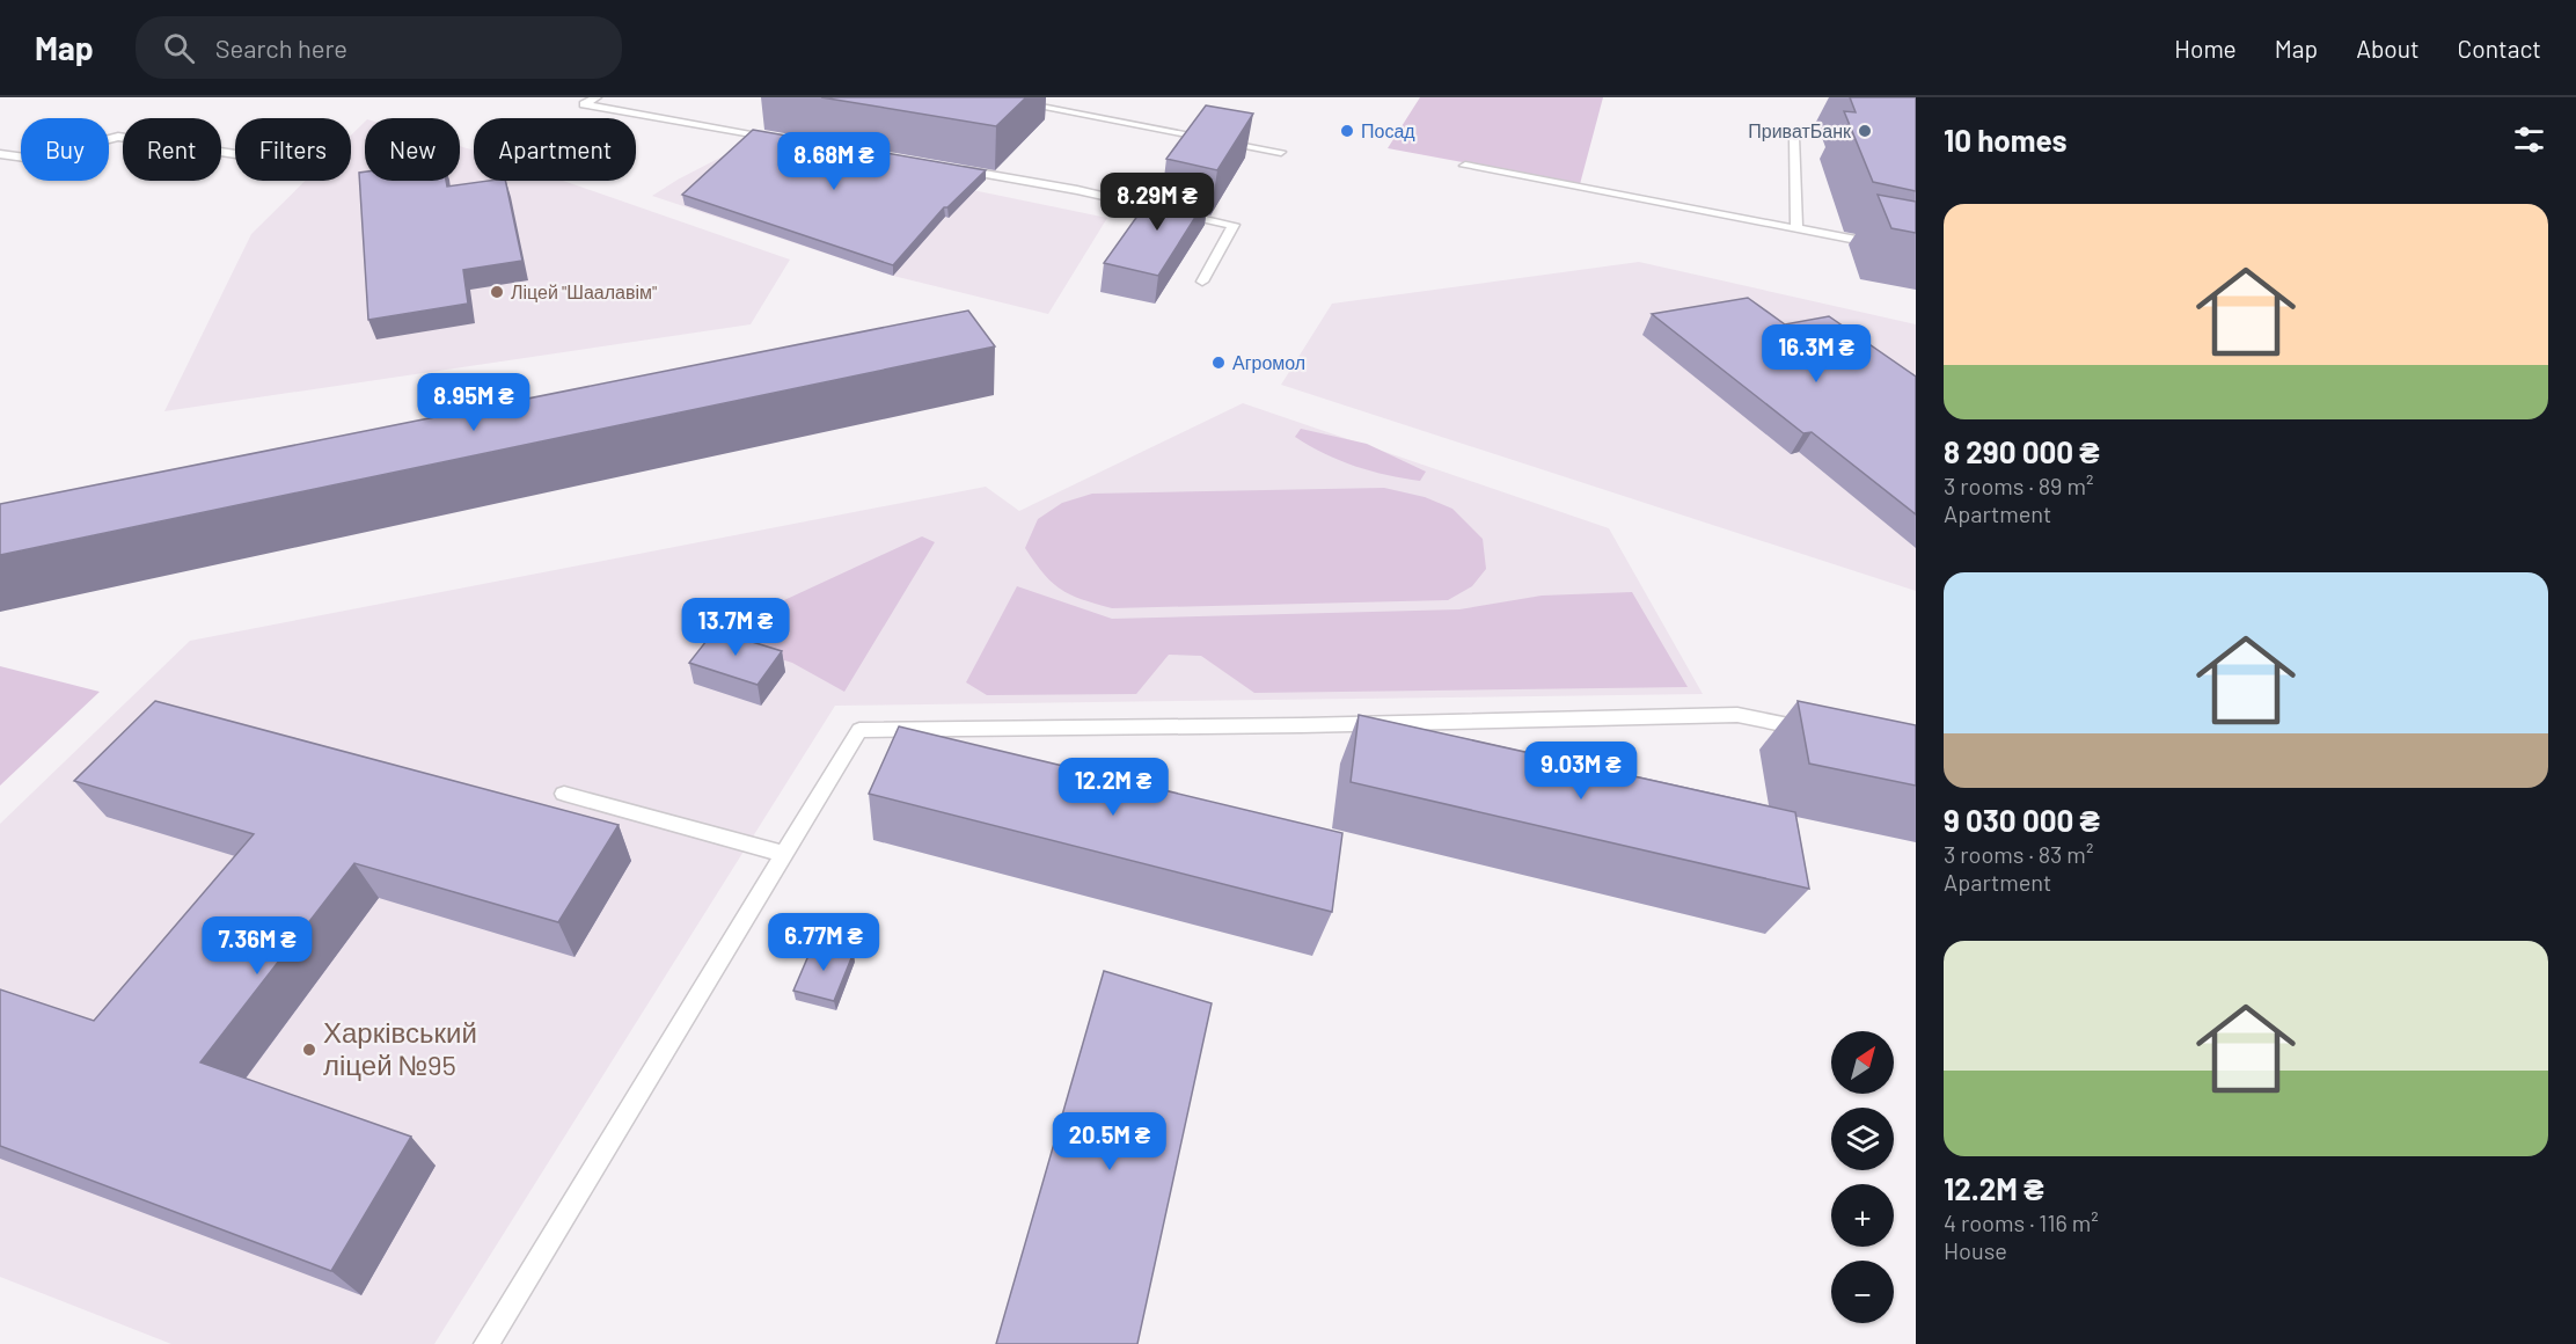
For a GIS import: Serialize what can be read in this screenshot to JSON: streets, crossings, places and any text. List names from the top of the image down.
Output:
{
  "places": [
    "Посад",
    "ПриватБанк",
    "Ліцей \"Шаалавім\"",
    "Агромол",
    "Харківський ліцей №95"
  ],
  "north": "top right",
  "page": {
    "header": "Map",
    "search": "Search here",
    "nav": [
      "Home",
      "Map",
      "About",
      "Contact"
    ],
    "heading": "10 homes",
    "chip": [
      "Buy",
      "Rent",
      "Filters",
      "New",
      "Apartment"
    ],
    "price": [
      "8.68M ₴",
      "8.29M ₴",
      "16.3M ₴",
      "8.95M ₴",
      "13.7M ₴",
      "9.03M ₴",
      "12.2M ₴",
      "6.77M ₴",
      "7.36M ₴",
      "20.5M ₴"
    ],
    "list": [
      {
        "name": "8 290 000 ₴",
        "note": "3 rooms · 89 m² · Apartment"
      },
      {
        "name": "9 030 000 ₴",
        "note": "3 rooms · 83 m² · Apartment"
      },
      {
        "name": "12.2M ₴",
        "note": "4 rooms · 116 m² · House"
      }
    ],
    "map_buttons": ["+", "−"]
  }
}
